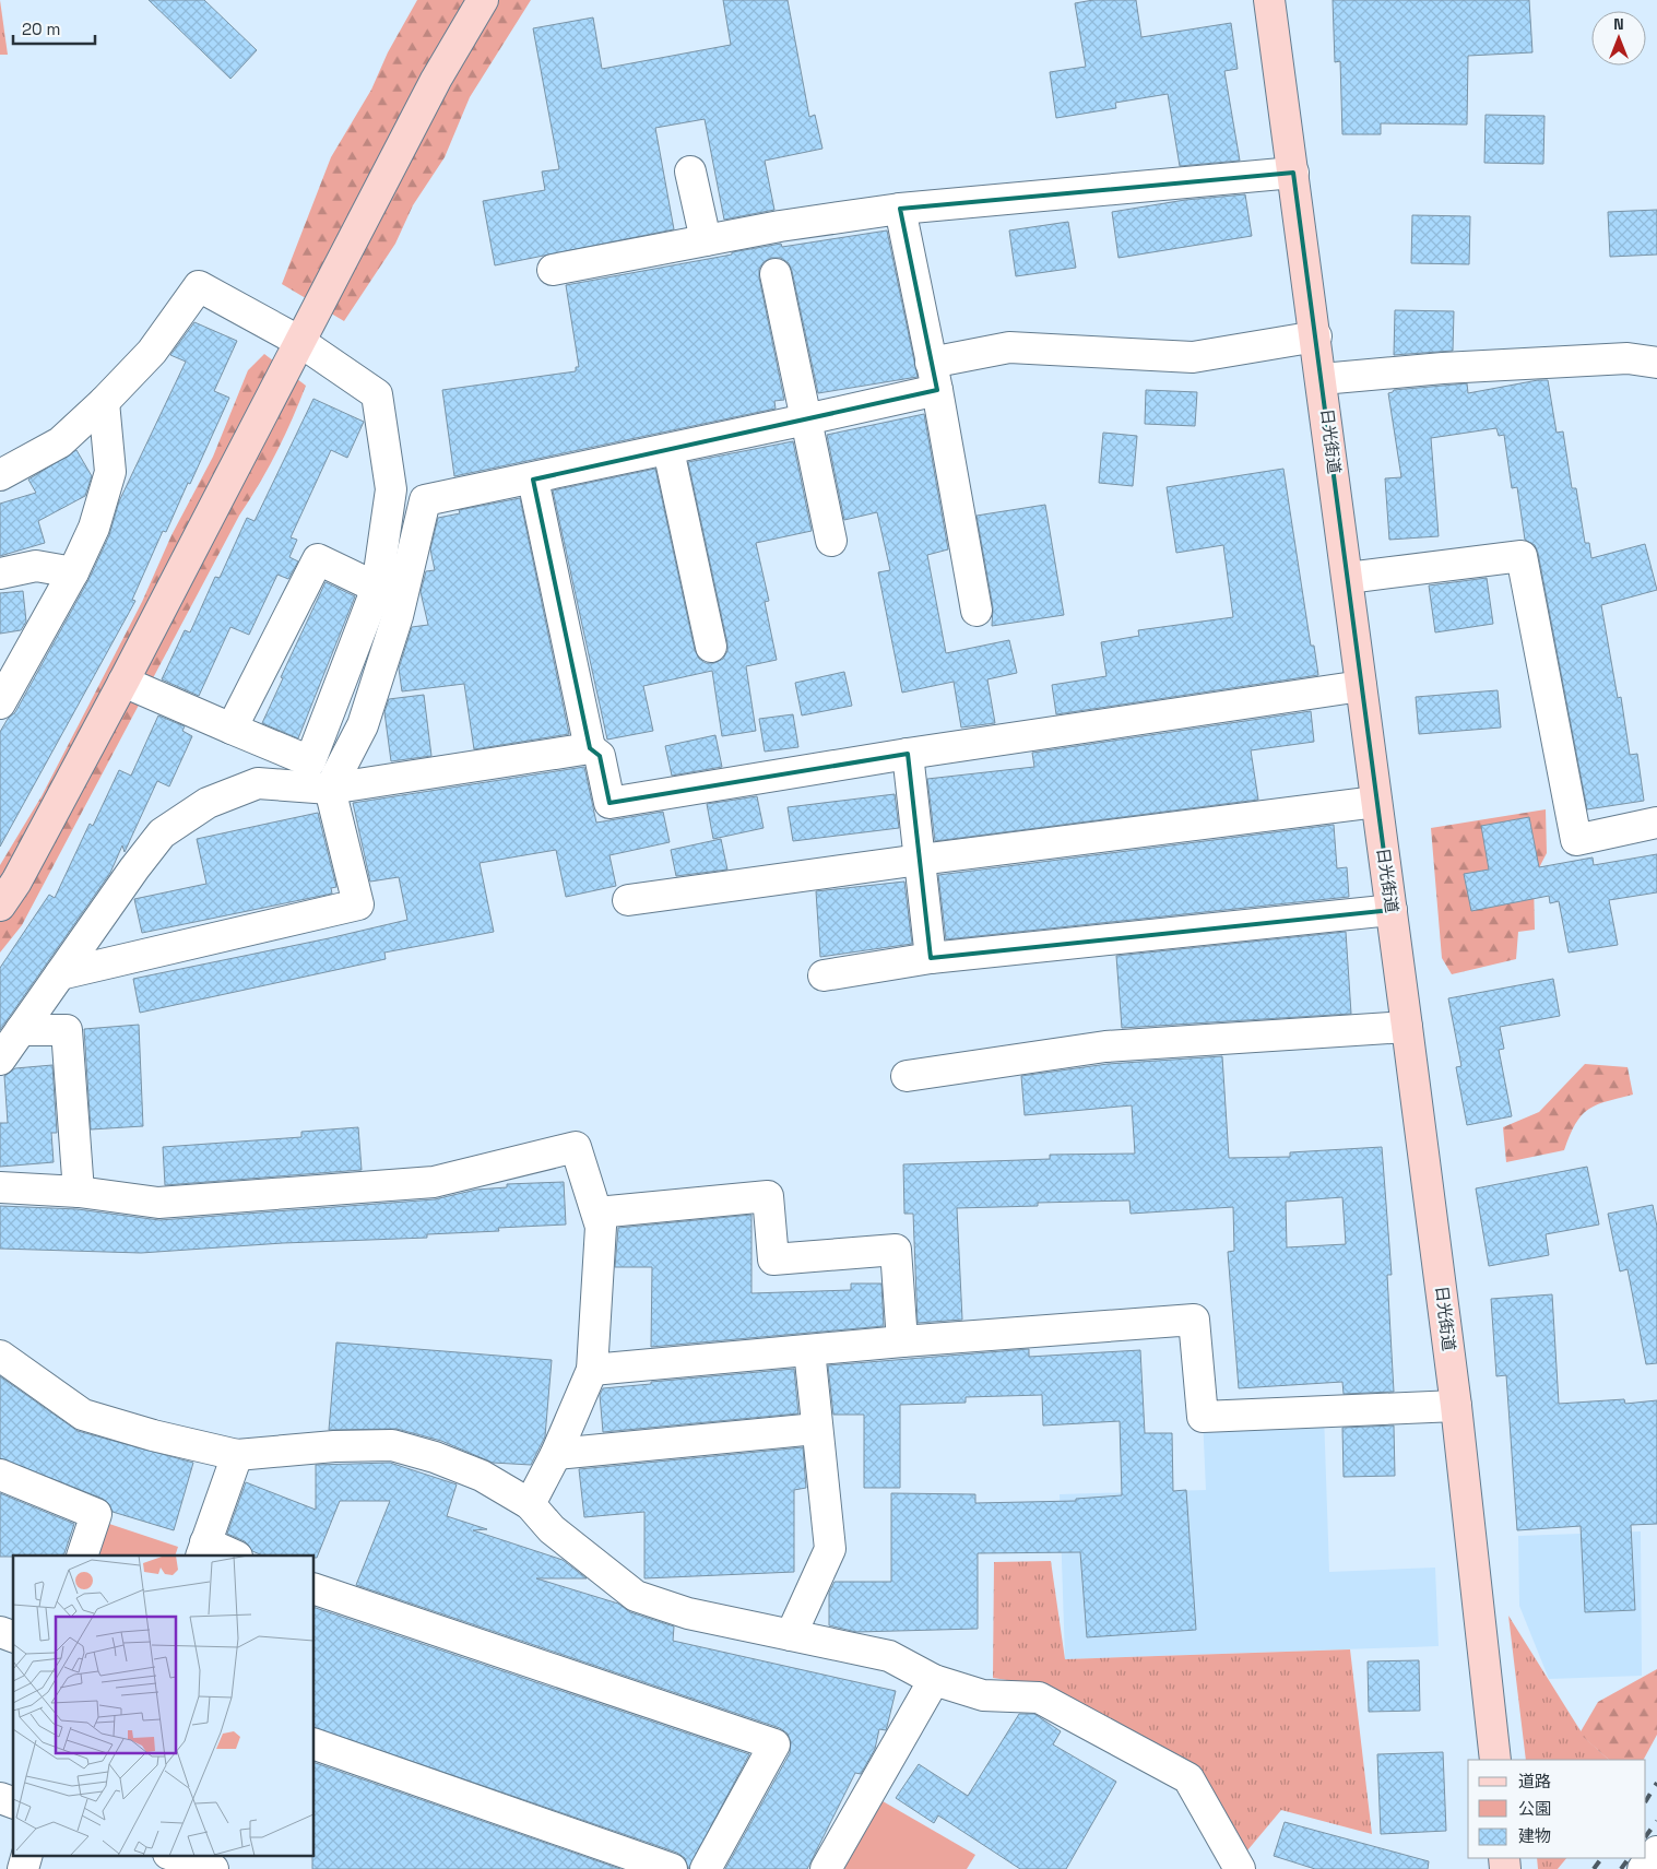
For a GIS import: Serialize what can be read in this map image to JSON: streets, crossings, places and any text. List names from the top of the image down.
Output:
{
  "streets": {
    "main road": ["日光街道"]
  },
  "legend": ["道路", "公園", "建物"],
  "scale_bar": "20 m",
  "north": "top"
}
